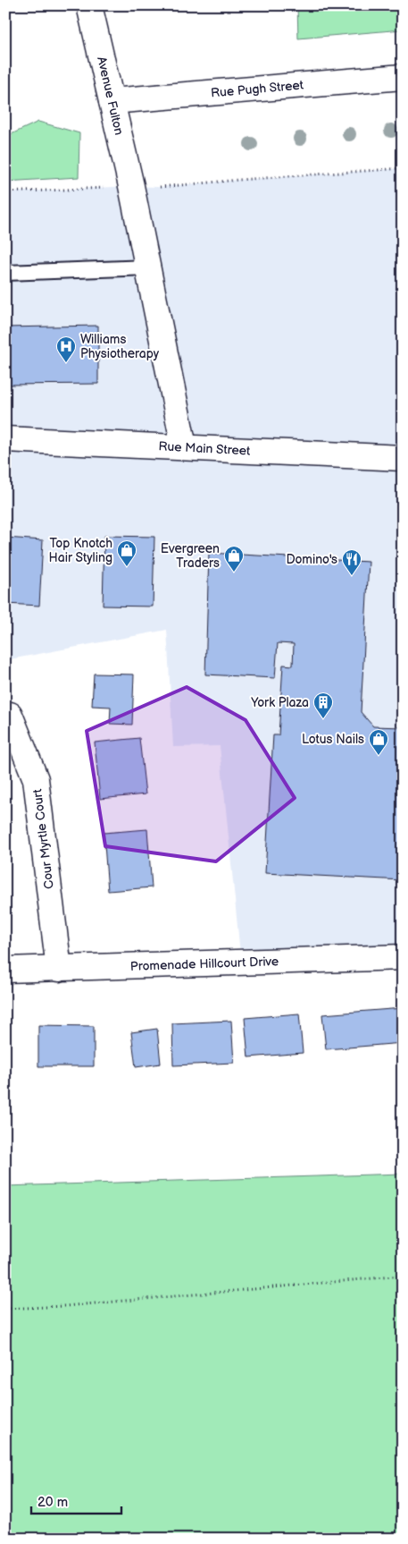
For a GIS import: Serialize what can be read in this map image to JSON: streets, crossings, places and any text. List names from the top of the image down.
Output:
{
  "streets": {
    "street": [
      "Rue Pugh Street",
      "Avenue Fulton",
      "Rue Main Street",
      "Cour Myrtle Court",
      "Promenade Hillcourt Drive"
    ]
  },
  "crossings": [
    ["Rue Pugh Street", "Avenue Fulton"],
    ["Avenue Fulton", "Rue Main Street"],
    ["Cour Myrtle Court", "Promenade Hillcourt Drive"]
  ],
  "places": {
    "hospital": ["Williams Physiotherapy"],
    "shop": ["Top Knotch Hair Styling", "Evergreen Traders", "Lotus Nails"],
    "restaurant": ["Domino's"],
    "building": ["York Plaza"]
  },
  "scale_bar": "20 m"
}
